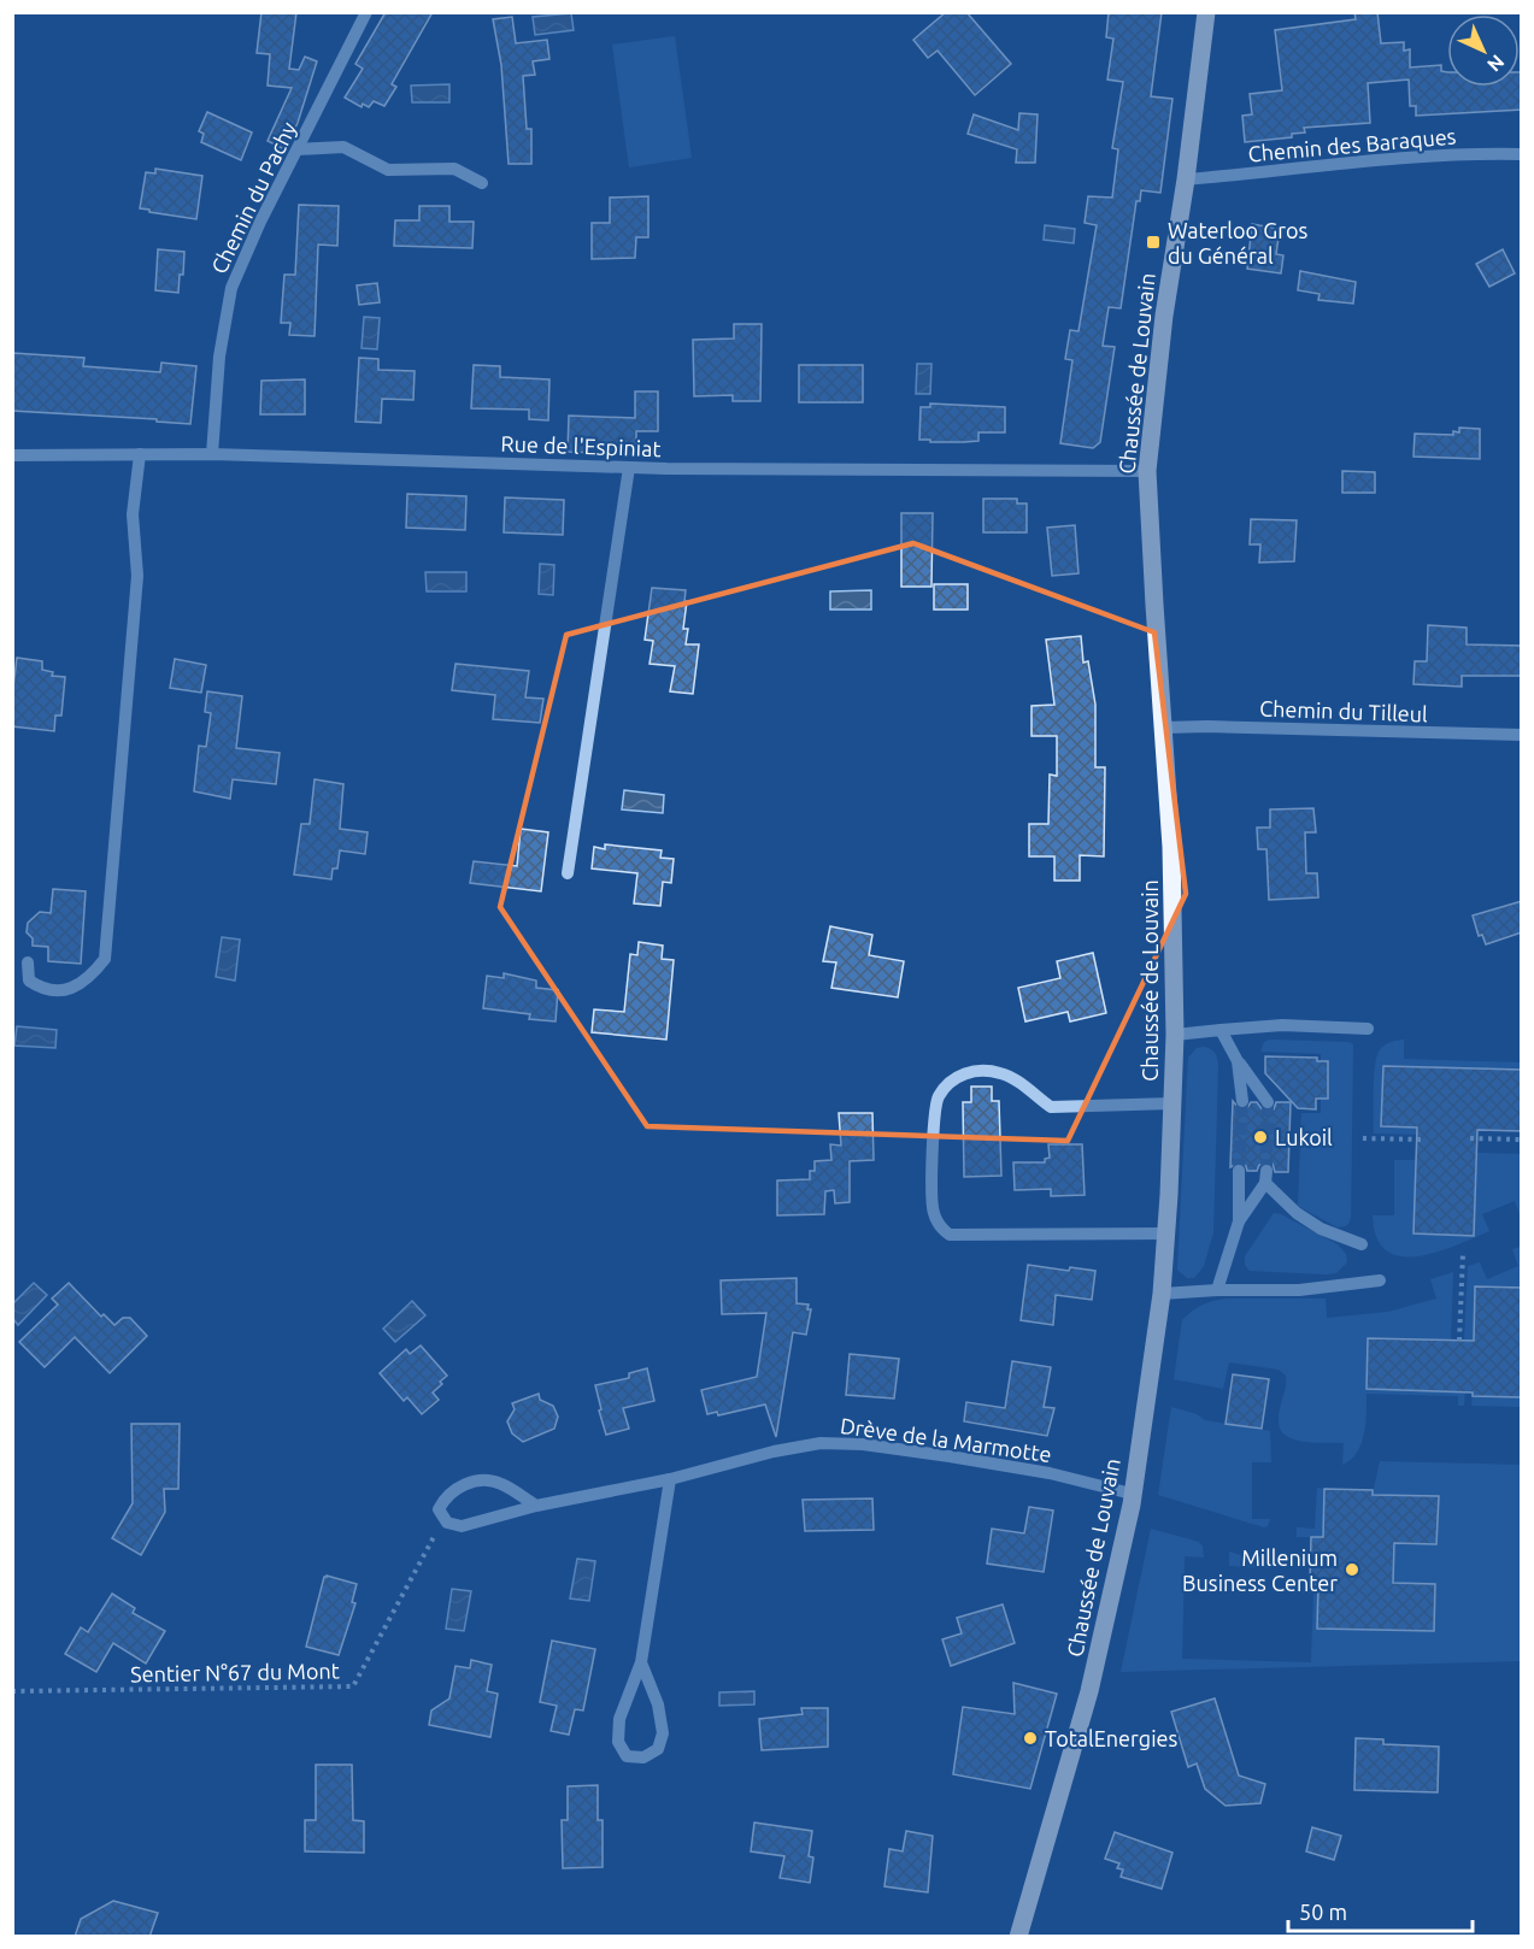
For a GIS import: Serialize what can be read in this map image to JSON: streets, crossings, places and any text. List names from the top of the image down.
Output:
{
  "streets": {
    "main road": ["Chaussée de Louvain"],
    "street": [
      "Chemin des Baraques",
      "Chemin du Pachy",
      "Rue de l'Espiniat",
      "Chemin du Tilleul",
      "Drève de la Marmotte"
    ],
    "path": ["Sentier N°67 du Mont"]
  },
  "crossings": [
    ["Chemin des Baraques", "Chaussée de Louvain"],
    ["Chemin du Pachy", "Rue de l'Espiniat"],
    ["Chaussée de Louvain", "Rue de l'Espiniat"],
    ["Chaussée de Louvain", "Chemin du Tilleul"],
    ["Chaussée de Louvain", "Drève de la Marmotte"],
    ["Drève de la Marmotte", "Sentier N°67 du Mont"]
  ],
  "places": {
    "transit": ["Waterloo Gros du Général"],
    "other": ["Lukoil", "Millenium Business Center", "TotalEnergies"]
  },
  "scale_bar": "50 m",
  "north": "bottom right"
}
